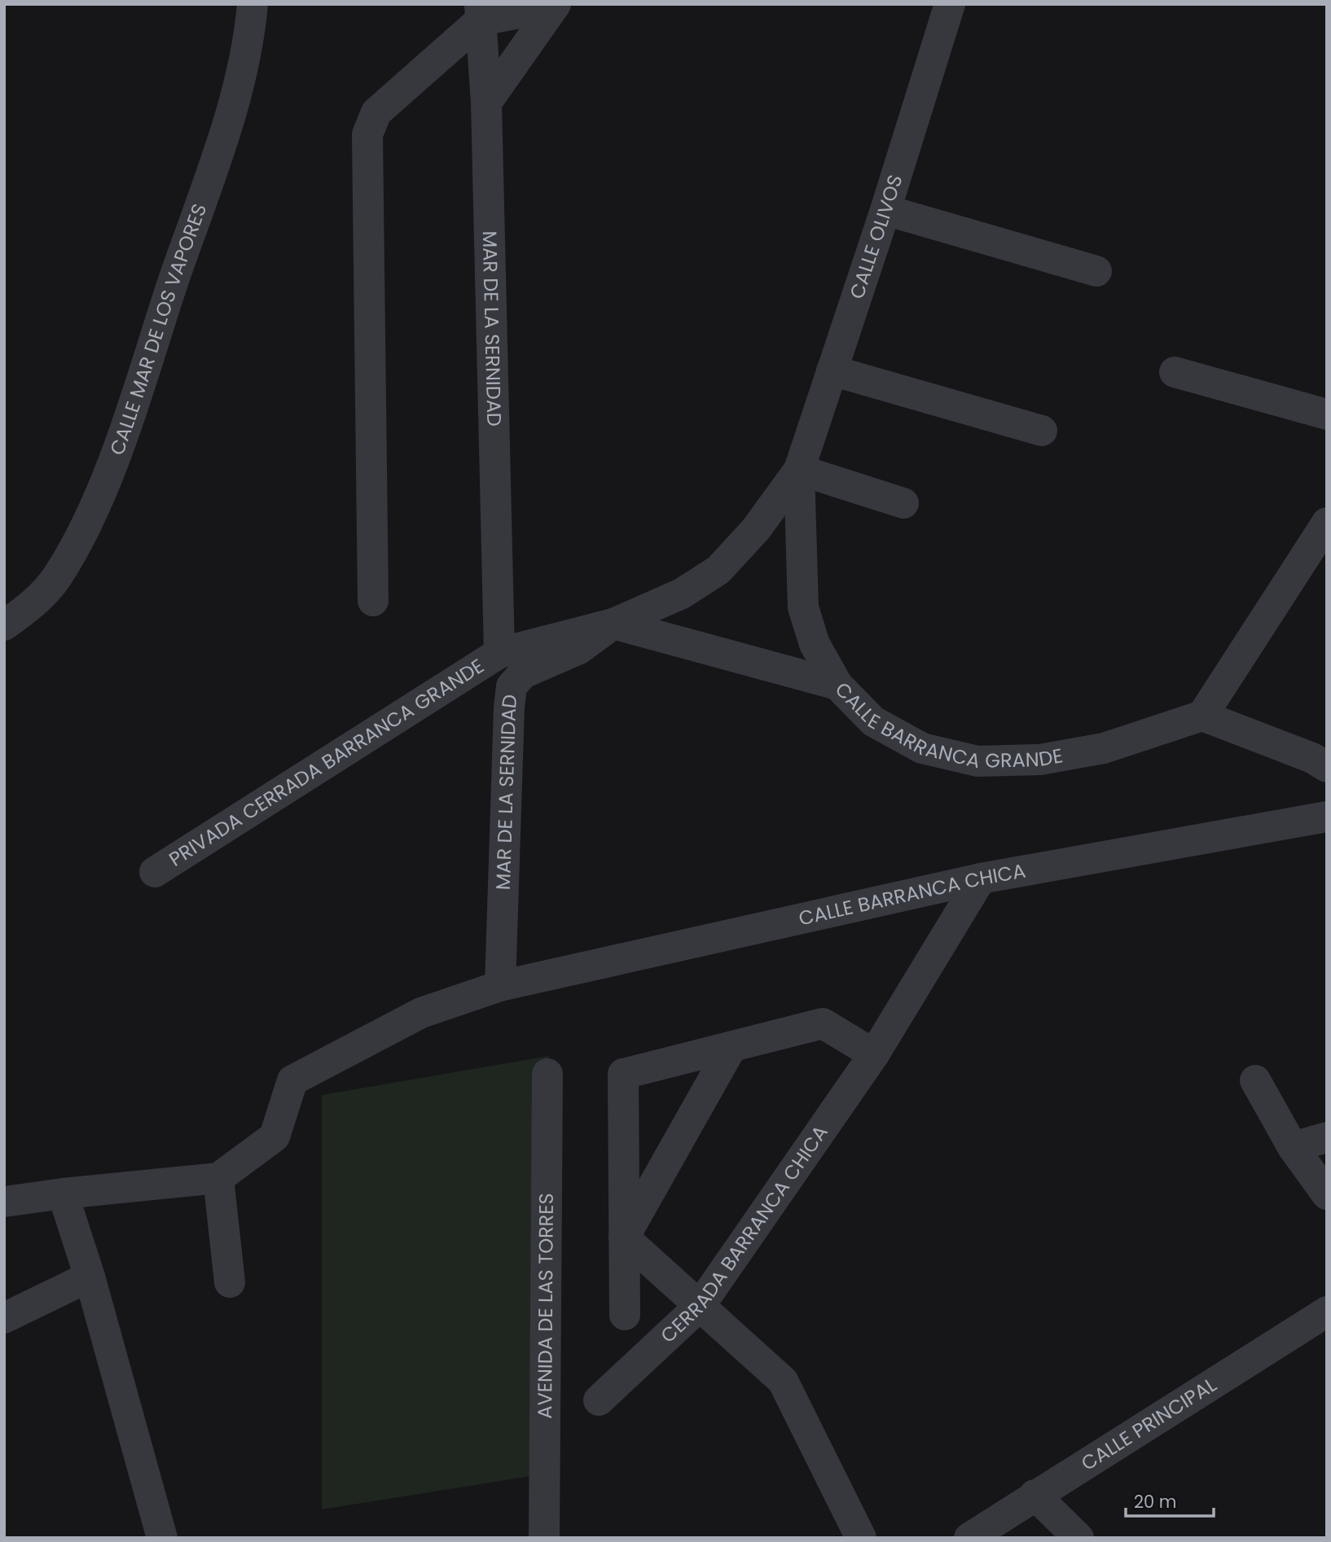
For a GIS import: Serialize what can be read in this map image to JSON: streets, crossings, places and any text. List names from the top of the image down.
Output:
{
  "streets": {
    "street": [
      "CALLE OLIVOS",
      "CALLE MAR DE LOS VAPORES",
      "MAR DE LA SERNIDAD",
      "CALLE BARRANCA GRANDE",
      "PRIVADA CERRADA BARRANCA GRANDE",
      "CALLE BARRANCA CHICA",
      "CERRADA BARRANCA CHICA",
      "AVENIDA DE LAS TORRES",
      "CALLE PRINCIPAL"
    ]
  },
  "crossings": [
    ["CALLE OLIVOS", "MAR DE LA SERNIDAD"],
    ["CALLE OLIVOS", "CALLE BARRANCA GRANDE"],
    ["MAR DE LA SERNIDAD", "CALLE BARRANCA GRANDE"],
    ["MAR DE LA SERNIDAD", "PRIVADA CERRADA BARRANCA GRANDE"],
    ["MAR DE LA SERNIDAD", "CALLE BARRANCA CHICA"],
    ["CALLE BARRANCA CHICA", "CERRADA BARRANCA CHICA"]
  ],
  "scale_bar": "20 m"
}
